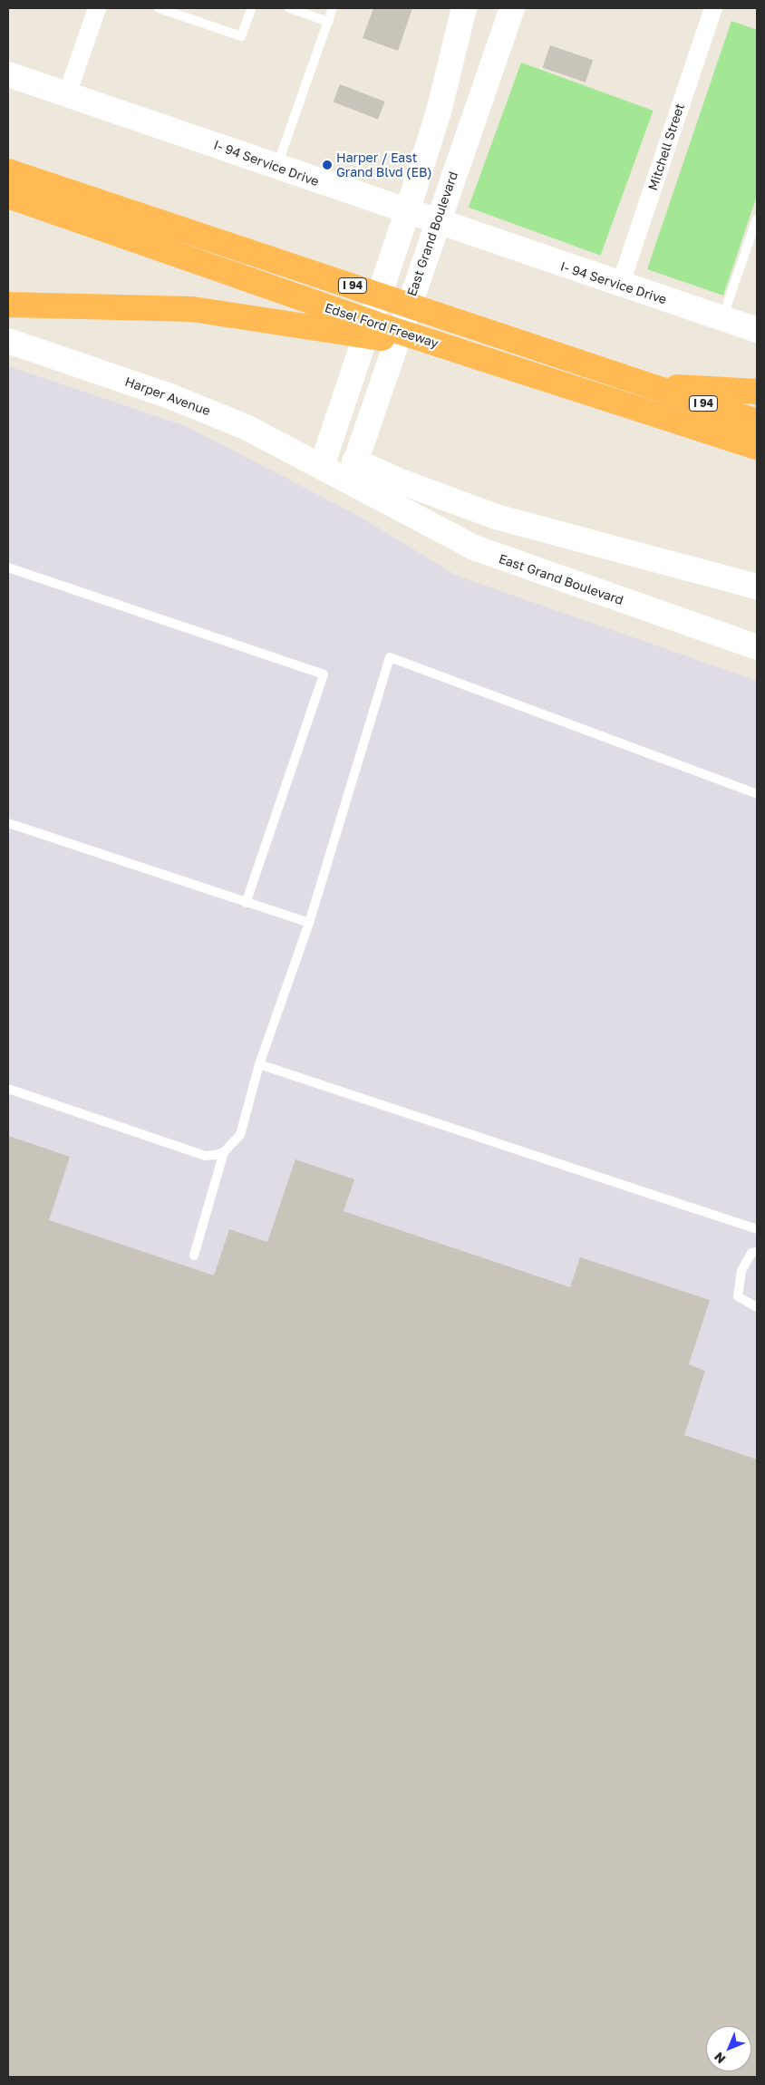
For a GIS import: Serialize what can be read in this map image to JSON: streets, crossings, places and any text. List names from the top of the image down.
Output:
{
  "streets": {
    "highway": ["I 94", "Edsel Ford Freeway"],
    "main road": ["I- 94 Service Drive", "East Grand Boulevard", "Harper Avenue"],
    "street": ["Mitchell Street"]
  },
  "crossings": [
    ["Mitchell Street", "I- 94 Service Drive"],
    ["I- 94 Service Drive", "East Grand Boulevard"],
    ["East Grand Boulevard", "Harper Avenue"]
  ],
  "places": ["Harper / East Grand Blvd (EB)"],
  "north": "bottom left"
}
